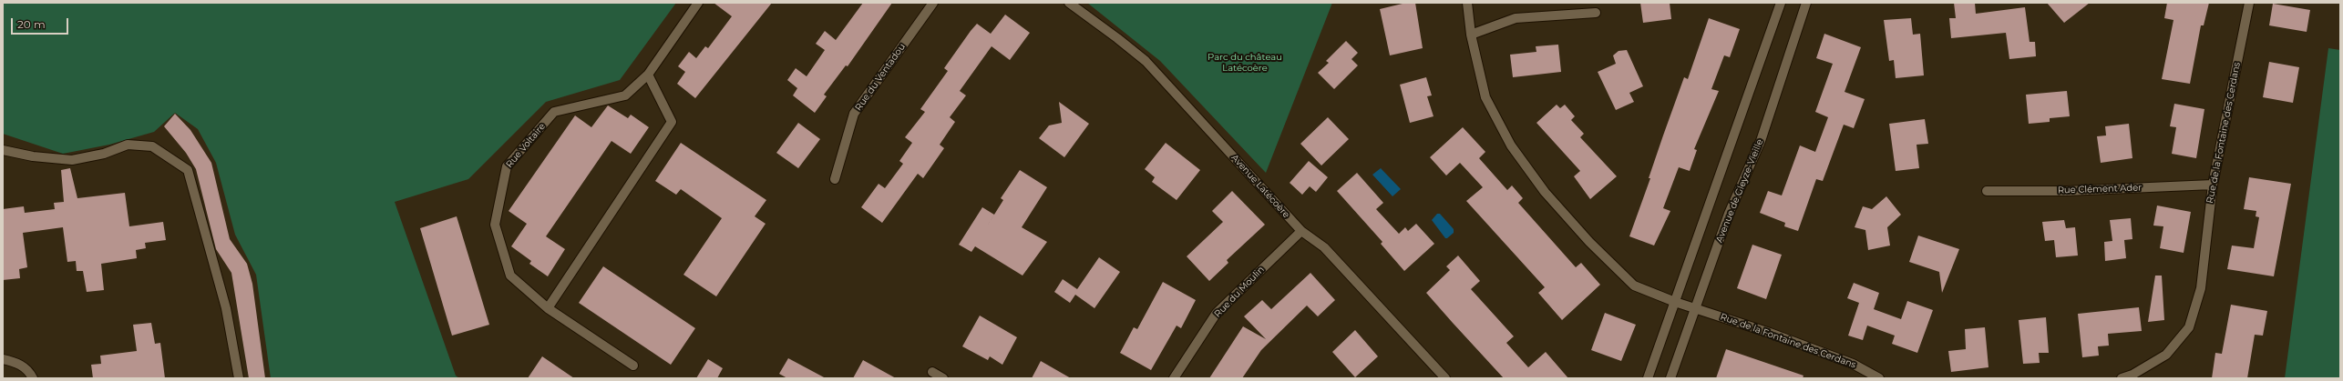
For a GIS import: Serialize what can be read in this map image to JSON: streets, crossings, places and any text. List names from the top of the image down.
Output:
{
  "streets": {
    "street": [
      "Rue du Ventadou",
      "Rue de la Fontaine des Cerdans",
      "Rue Voltaire",
      "Avenue Latécoère",
      "Rue Clément Ader",
      "Avenue de Gleyze-Vieille",
      "Rue du Moulin"
    ]
  },
  "crossings": [
    ["Rue de la Fontaine des Cerdans", "Rue Clément Ader"],
    ["Rue de la Fontaine des Cerdans", "Avenue de Gleyze-Vieille"],
    ["Avenue Latécoère", "Rue du Moulin"]
  ],
  "parks": ["Parc du château Latécoère"],
  "scale_bar": "20 m"
}
